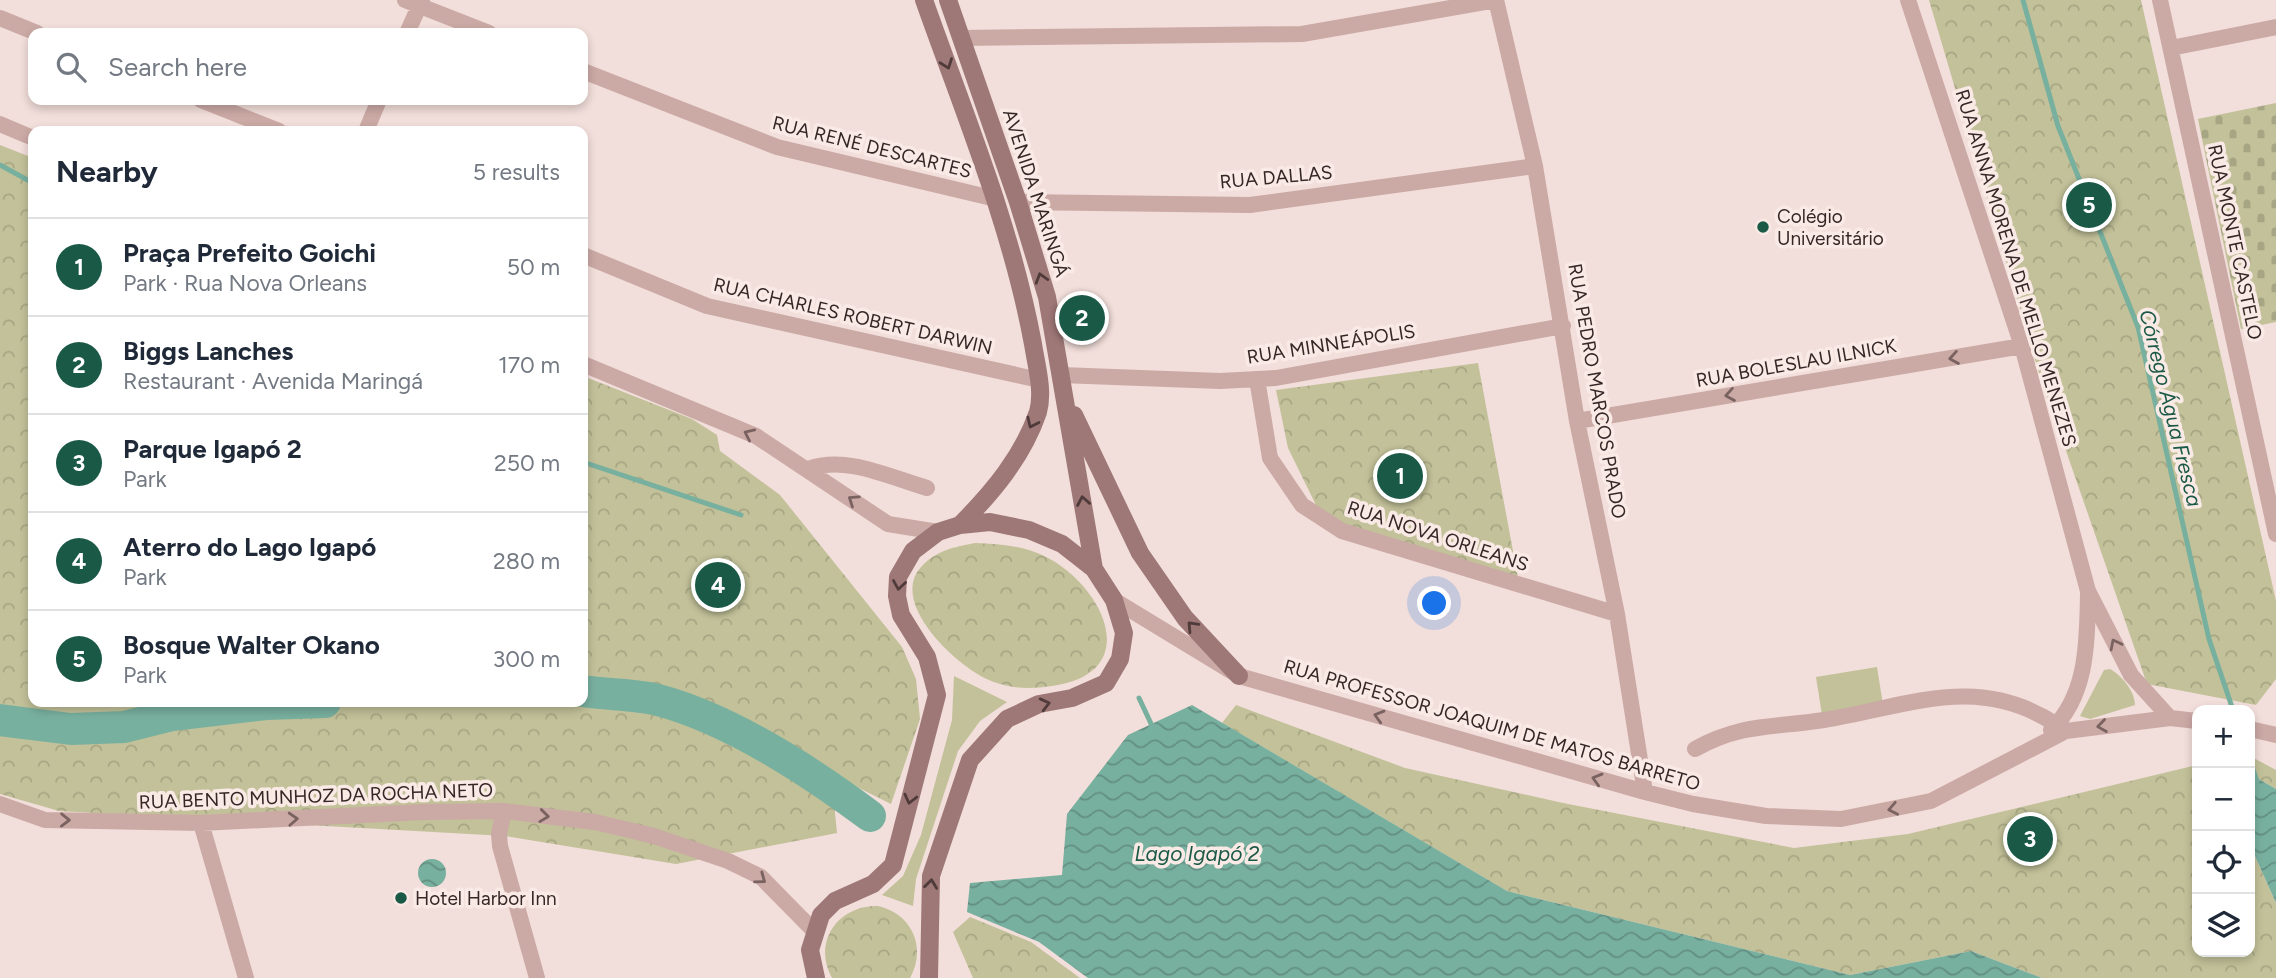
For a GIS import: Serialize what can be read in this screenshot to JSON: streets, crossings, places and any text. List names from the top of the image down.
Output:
{
  "streets": {
    "main road": ["AVENIDA MARINGÁ"],
    "street": [
      "RUA RENÉ DESCARTES",
      "RUA DALLAS",
      "RUA MONTE CASTELO",
      "RUA ANNA MORENA DE MELLO MENEZES",
      "RUA CHARLES ROBERT DARWIN",
      "RUA MINNEÁPOLIS",
      "RUA BOLESLAU ILNICK",
      "RUA PEDRO MARCOS PRADO",
      "RUA NOVA ORLEANS",
      "RUA PROFESSOR JOAQUIM DE MATOS BARRETO",
      "RUA BENTO MUNHOZ DA ROCHA NETO"
    ]
  },
  "crossings": [
    ["RUA RENÉ DESCARTES", "AVENIDA MARINGÁ"],
    ["RUA DALLAS", "AVENIDA MARINGÁ"],
    ["RUA DALLAS", "RUA PEDRO MARCOS PRADO"],
    ["AVENIDA MARINGÁ", "RUA CHARLES ROBERT DARWIN"],
    ["AVENIDA MARINGÁ", "RUA MINNEÁPOLIS"],
    ["AVENIDA MARINGÁ", "RUA PROFESSOR JOAQUIM DE MATOS BARRETO"],
    ["AVENIDA MARINGÁ", "RUA BENTO MUNHOZ DA ROCHA NETO"],
    ["RUA ANNA MORENA DE MELLO MENEZES", "RUA BOLESLAU ILNICK"],
    ["RUA MINNEÁPOLIS", "RUA PEDRO MARCOS PRADO"],
    ["RUA MINNEÁPOLIS", "RUA NOVA ORLEANS"],
    ["RUA BOLESLAU ILNICK", "RUA PEDRO MARCOS PRADO"],
    ["RUA PEDRO MARCOS PRADO", "RUA NOVA ORLEANS"],
    ["RUA PEDRO MARCOS PRADO", "RUA PROFESSOR JOAQUIM DE MATOS BARRETO"]
  ],
  "one_way": ["RUA BOLESLAU ILNICK", "RUA BENTO MUNHOZ DA ROCHA NETO"],
  "water": ["Córrego Água Fresca", "Lago Igapó 2"],
  "places": ["Colégio Universitário", "Hotel Harbor Inn"],
  "page": {
    "search": "Search here",
    "heading": ["Nearby", "5 results"],
    "pins": [
      "5",
      "2",
      "1",
      "4",
      "3"
    ],
    "list": [
      {
        "mark": "1",
        "name": "Praça Prefeito Goichi",
        "note": "Park · Rua Nova Orleans",
        "value": "50 m"
      },
      {
        "mark": "2",
        "name": "Biggs Lanches",
        "note": "Restaurant · Avenida Maringá",
        "value": "170 m"
      },
      {
        "mark": "3",
        "name": "Parque Igapó 2",
        "note": "Park",
        "value": "250 m"
      },
      {
        "mark": "4",
        "name": "Aterro do Lago Igapó",
        "note": "Park",
        "value": "280 m"
      },
      {
        "mark": "5",
        "name": "Bosque Walter Okano",
        "note": "Park",
        "value": "300 m"
      }
    ],
    "map_buttons": ["+", "−"]
  }
}
